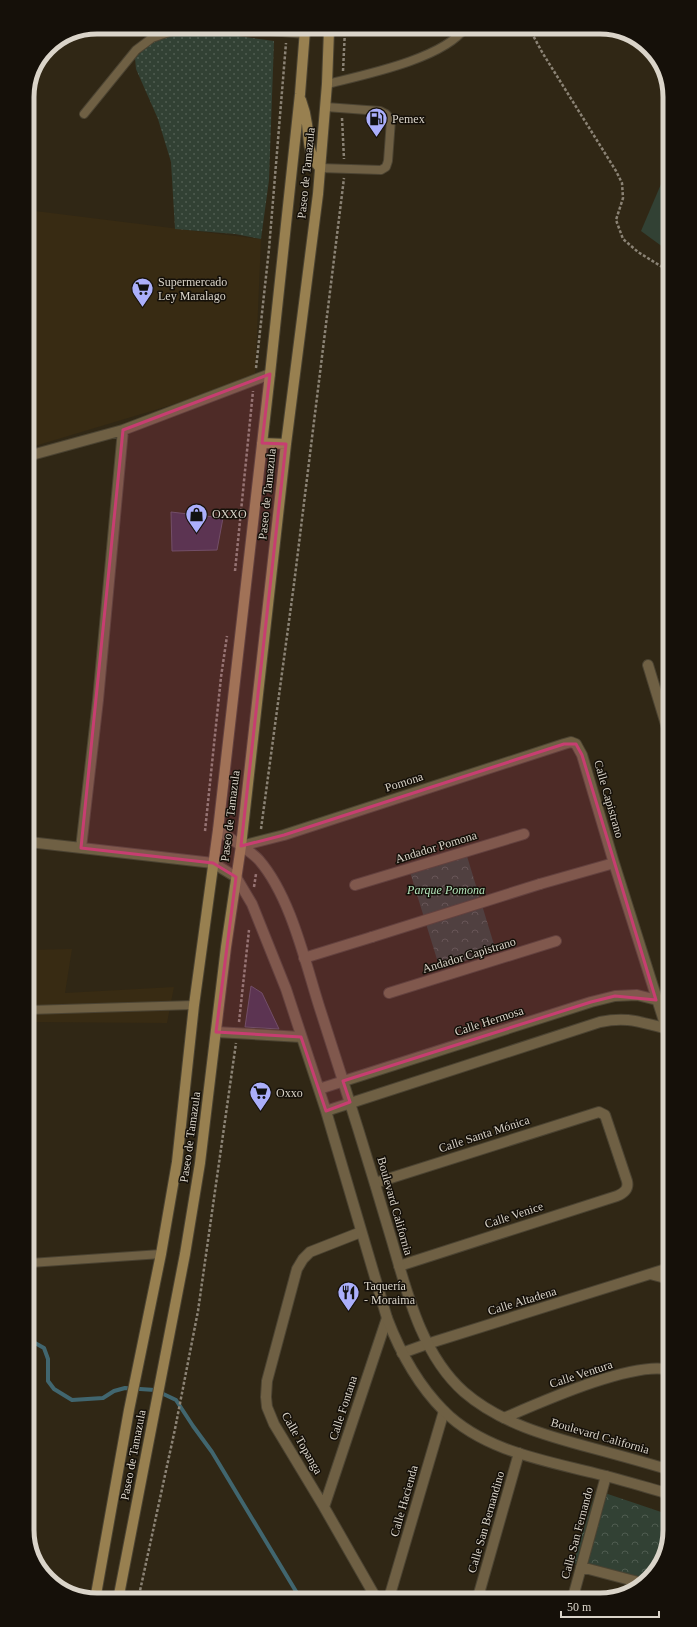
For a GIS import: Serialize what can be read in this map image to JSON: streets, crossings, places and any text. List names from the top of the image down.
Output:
{
  "streets": {
    "main road": ["Paseo de Tamazula"],
    "street": [
      "Pomona",
      "Calle Capistrano",
      "Andador Pomona",
      "Andador Capistrano",
      "Calle Hermosa",
      "Calle Santa Mónica",
      "Boulevard California",
      "Calle Venice",
      "Calle Altadena",
      "Calle Ventura",
      "Calle Fontana",
      "Calle Topanga",
      "Calle Hacienda",
      "Calle San Bernandino",
      "Calle San Fernando"
    ]
  },
  "crossings": [
    ["Paseo de Tamazula", "Pomona"],
    ["Paseo de Tamazula", "Boulevard California"],
    ["Pomona", "Calle Capistrano"],
    ["Pomona", "Boulevard California"],
    ["Calle Capistrano", "Calle Hermosa"],
    ["Calle Hermosa", "Boulevard California"],
    ["Calle Santa Mónica", "Boulevard California"],
    ["Calle Santa Mónica", "Calle Venice"],
    ["Boulevard California", "Calle Venice"],
    ["Boulevard California", "Calle Altadena"],
    ["Boulevard California", "Calle Ventura"],
    ["Calle Fontana", "Calle Topanga"]
  ],
  "parks": ["Parque Pomona"],
  "places": {
    "fuel station": ["Pemex"],
    "supermarket": ["Supermercado Ley Maralago", "Oxxo"],
    "shop": ["OXXO"],
    "restaurant": ["Taquería - Moraima"]
  },
  "scale_bar": "50 m"
}
